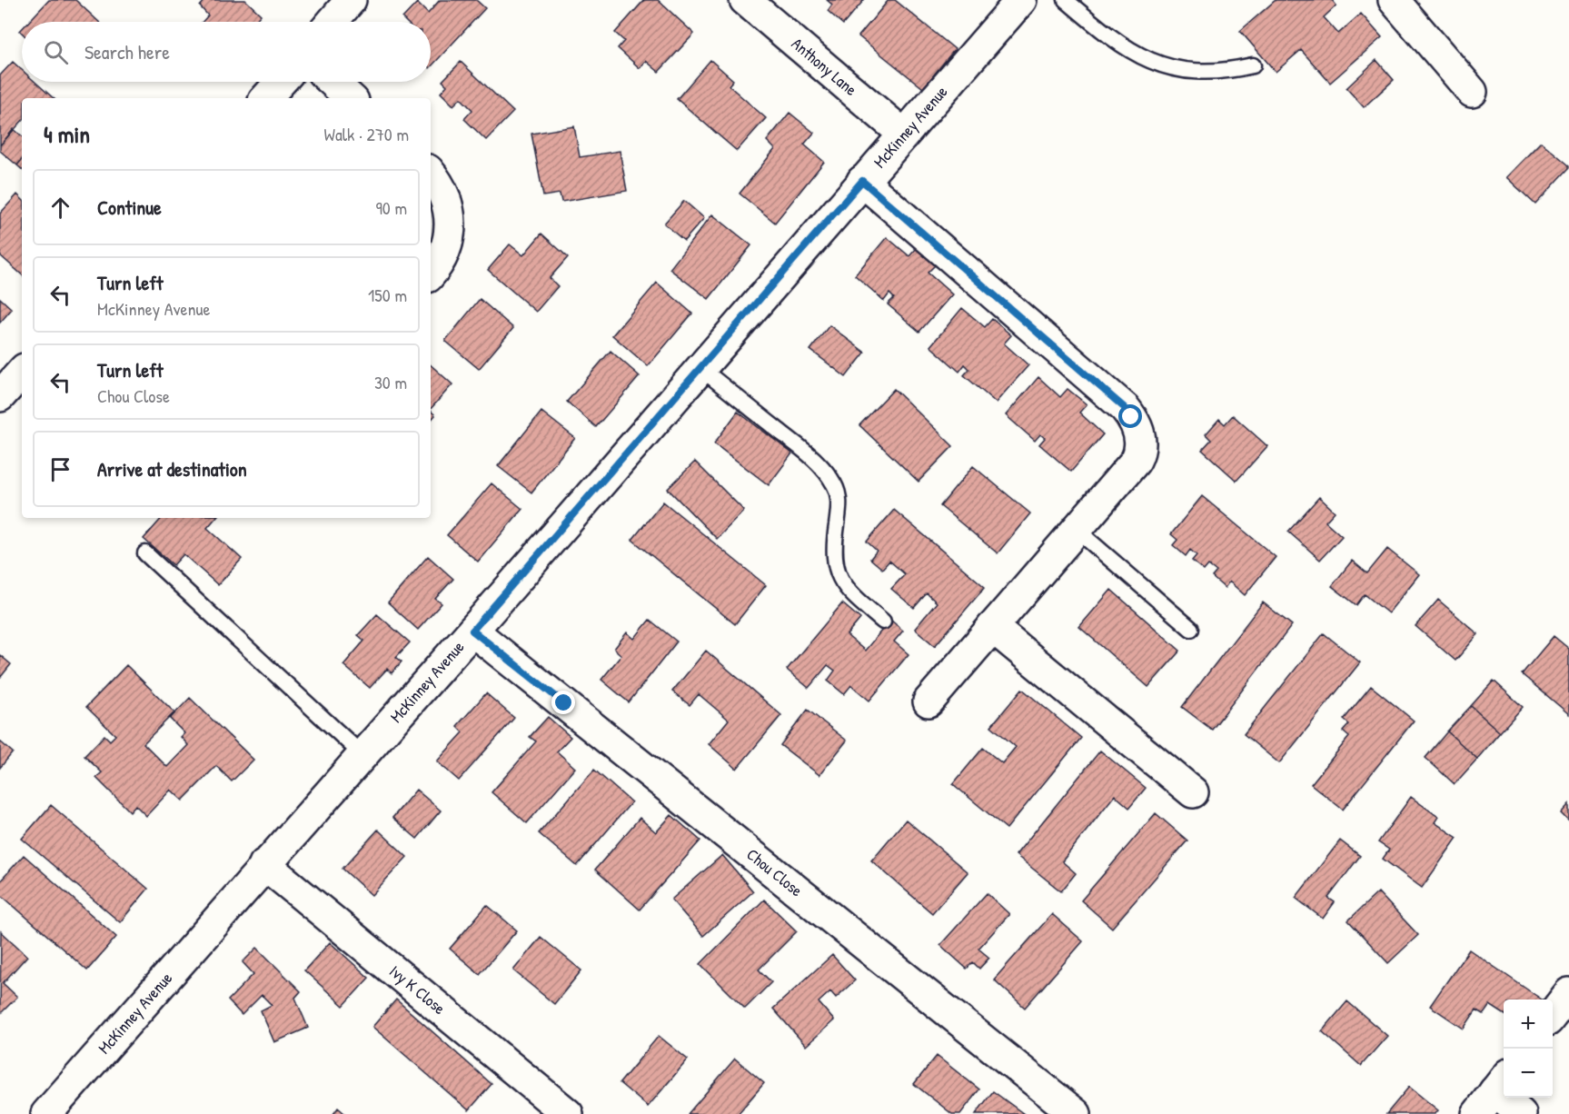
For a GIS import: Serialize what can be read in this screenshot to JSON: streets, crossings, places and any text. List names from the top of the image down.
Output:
{
  "streets": {
    "street": [
      "Anthony Lane",
      "McKinney Avenue",
      "Chou Close",
      "Ivy K Close"
    ]
  },
  "crossings": [
    ["Anthony Lane", "McKinney Avenue"],
    ["McKinney Avenue", "Chou Close"],
    ["McKinney Avenue", "Ivy K Close"]
  ],
  "page": {
    "search": "Search here",
    "heading": ["4 min", "Walk · 270 m"],
    "list": [
      ["Continue", "90 m"],
      ["Turn left", "McKinney Avenue", "150 m"],
      ["Turn left", "Chou Close", "30 m"],
      "Arrive at destination"
    ],
    "map_buttons": ["+", "−"]
  }
}
